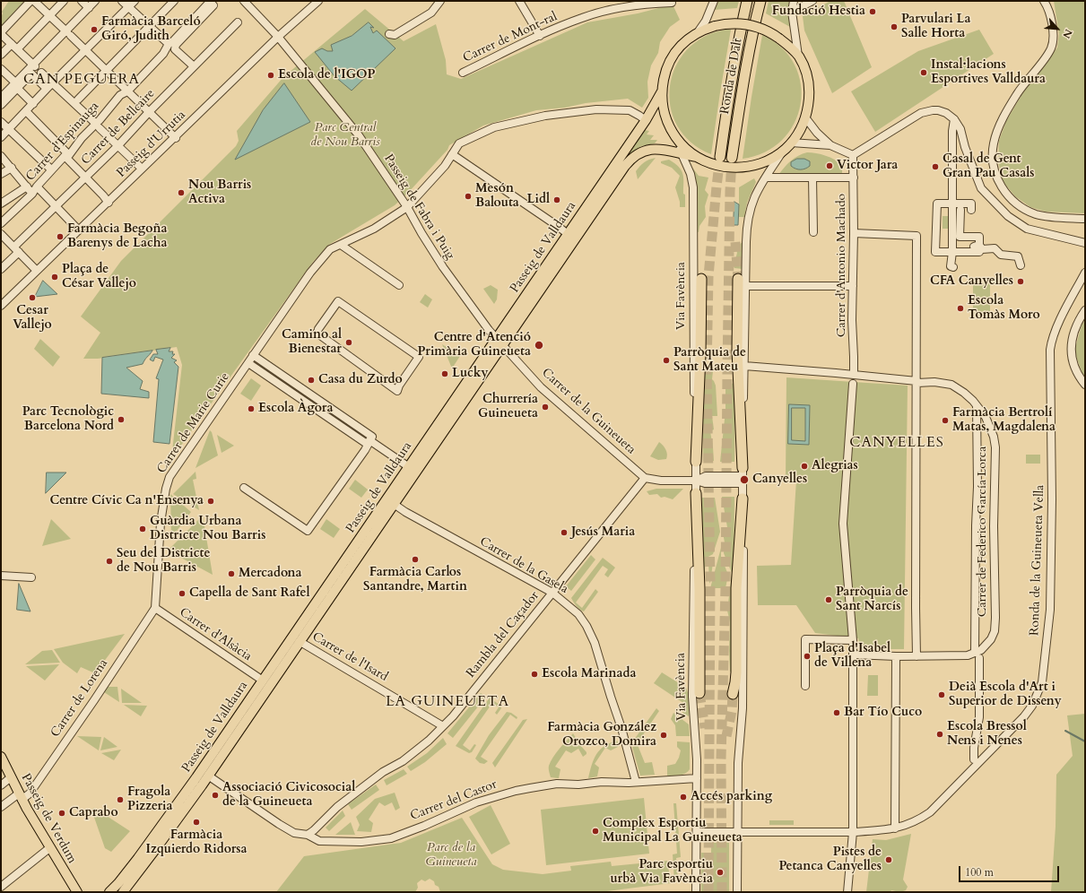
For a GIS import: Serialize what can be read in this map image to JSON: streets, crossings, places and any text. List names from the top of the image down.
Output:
{
  "streets": {
    "highway": ["Ronda de Dalt"],
    "main road": ["Passeig de Valldaura", "Passeig de Verdum"],
    "street": [
      "Carrer de Mont-ral",
      "Carrer de Bellcaire",
      "Carrer d'Espinauga",
      "Passeig d'Urrutia",
      "Passeig de Fabra i Puig",
      "Carrer d'Antonio Machado",
      "Via Favència",
      "Carrer de la Guineueta",
      "Carrer de Marie Curie",
      "Carrer de Federico García Lorca",
      "Ronda de la Guineueta Vella",
      "Carrer de la Gasela",
      "Carrer d'Alsàcia",
      "Rambla del Caçador",
      "Carrer de l'Isard",
      "Carrer de Lorena",
      "Carrer del Castor"
    ]
  },
  "crossings": [
    ["Passeig d'Urrutia", "Passeig de Fabra i Puig"],
    ["Passeig de Fabra i Puig", "Passeig de Valldaura"],
    ["Passeig de Fabra i Puig", "Carrer de la Guineueta"],
    ["Passeig de Fabra i Puig", "Carrer de Marie Curie"],
    ["Passeig de Valldaura", "Via Favència"],
    ["Passeig de Valldaura", "Carrer de la Guineueta"],
    ["Passeig de Valldaura", "Carrer de Marie Curie"],
    ["Passeig de Valldaura", "Carrer de la Gasela"],
    ["Passeig de Valldaura", "Carrer d'Alsàcia"],
    ["Passeig de Valldaura", "Carrer de l'Isard"],
    ["Passeig de Valldaura", "Carrer del Castor"],
    ["Carrer d'Antonio Machado", "Carrer de Federico García Lorca"],
    ["Via Favència", "Ronda de la Guineueta Vella"],
    ["Via Favència", "Carrer del Castor"],
    ["Carrer de la Guineueta", "Rambla del Caçador"],
    ["Carrer de Marie Curie", "Carrer d'Alsàcia"],
    ["Carrer de Marie Curie", "Carrer de Lorena"],
    ["Carrer de la Gasela", "Rambla del Caçador"],
    ["Carrer de la Gasela", "Carrer del Castor"],
    ["Carrer d'Alsàcia", "Carrer de Lorena"],
    ["Rambla del Caçador", "Carrer de l'Isard"],
    ["Rambla del Caçador", "Carrer del Castor"],
    ["Carrer de Lorena", "Passeig de Verdum"]
  ],
  "districts": ["CAN PEGUERA", "CANYELLES", "LA GUINEUETA"],
  "parks": ["Parc Central de Nou Barris", "Parc de la Guineueta"],
  "places": [
    "Fundació Hestia",
    "Parvulari La Salle Horta",
    "Farmàcia Barceló Giró, Judith",
    "Instal·lacions Esportives Valldaura",
    "Escola de l'IGOP",
    "Victor Jara",
    "Casal de Gent Gran Pau Casals",
    "Nou Barris Activa",
    "Mesón Balouta",
    "Lidl",
    "Farmàcia Begoña Barenys de Lacha",
    "Plaça de César Vallejo",
    "CFA Canyelles",
    "Cesar Vallejo",
    "Escola Tomàs Moro",
    "Camino al Bienestar",
    "Centre d'Atenció Primària Guineueta",
    "Parròquia de Sant Mateu",
    "Lucky",
    "Casa du Zurdo",
    "Churrería Guineueta",
    "Escola Àgora",
    "Parc Tecnològic Barcelona Nord",
    "Farmàcia Bertrolí Matas, Magdalena",
    "Alegrias",
    "Canyelles",
    "Centre Cívic Ca n'Ensenya",
    "Guàrdia Urbana Districte Nou Barris",
    "Jesús Maria",
    "Farmàcia Carlos Santandre, Martin",
    "Seu del Districte de Nou Barris",
    "Mercadona",
    "Capella de Sant Rafel",
    "Parròquia de Sant Narcís",
    "Plaça d'Isabel de Villena",
    "Escola Marinada",
    "Deià Escola d'Art i Superior de Disseny",
    "Bar Tío Cuco",
    "Escola Bressol Nens i Nenes",
    "Farmàcia González Orozco, Domira",
    "Associació Civicosocial de la Guineueta",
    "Accés parking",
    "Fragola Pizzeria",
    "Caprabo",
    "Farmàcia Izquierdo Ridorsa",
    "Complex Esportiu Municipal La Guineueta",
    "Pistes de Petanca Canyelles",
    "Parc esportiu urbà Via Favència"
  ],
  "scale_bar": "100 m",
  "north": "bottom right"
}
